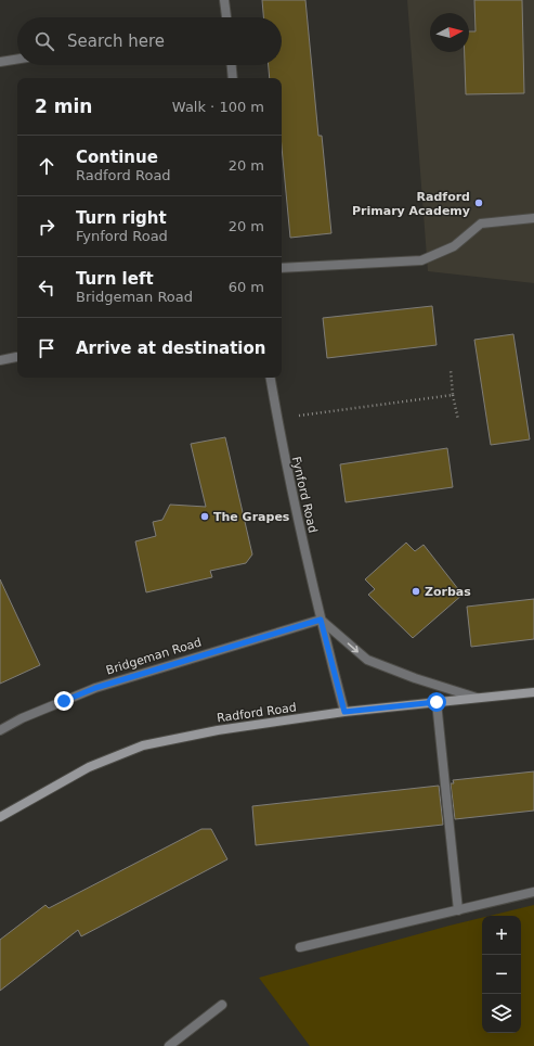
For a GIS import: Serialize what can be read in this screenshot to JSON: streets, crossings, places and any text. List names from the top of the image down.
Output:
{
  "streets": {
    "main road": ["Radford Road"],
    "street": ["Fynford Road", "Bridgeman Road"]
  },
  "crossings": [
    ["Fynford Road", "Bridgeman Road"],
    ["Fynford Road", "Radford Road"]
  ],
  "places": ["Radford Primary Academy", "The Grapes", "Zorbas"],
  "north": "right",
  "page": {
    "search": "Search here",
    "heading": ["2 min", "Walk · 100 m"],
    "list": [
      ["Continue", "Radford Road", "20 m"],
      ["Turn right", "Fynford Road", "20 m"],
      ["Turn left", "Bridgeman Road", "60 m"],
      "Arrive at destination"
    ],
    "map_buttons": ["+", "−"]
  }
}
